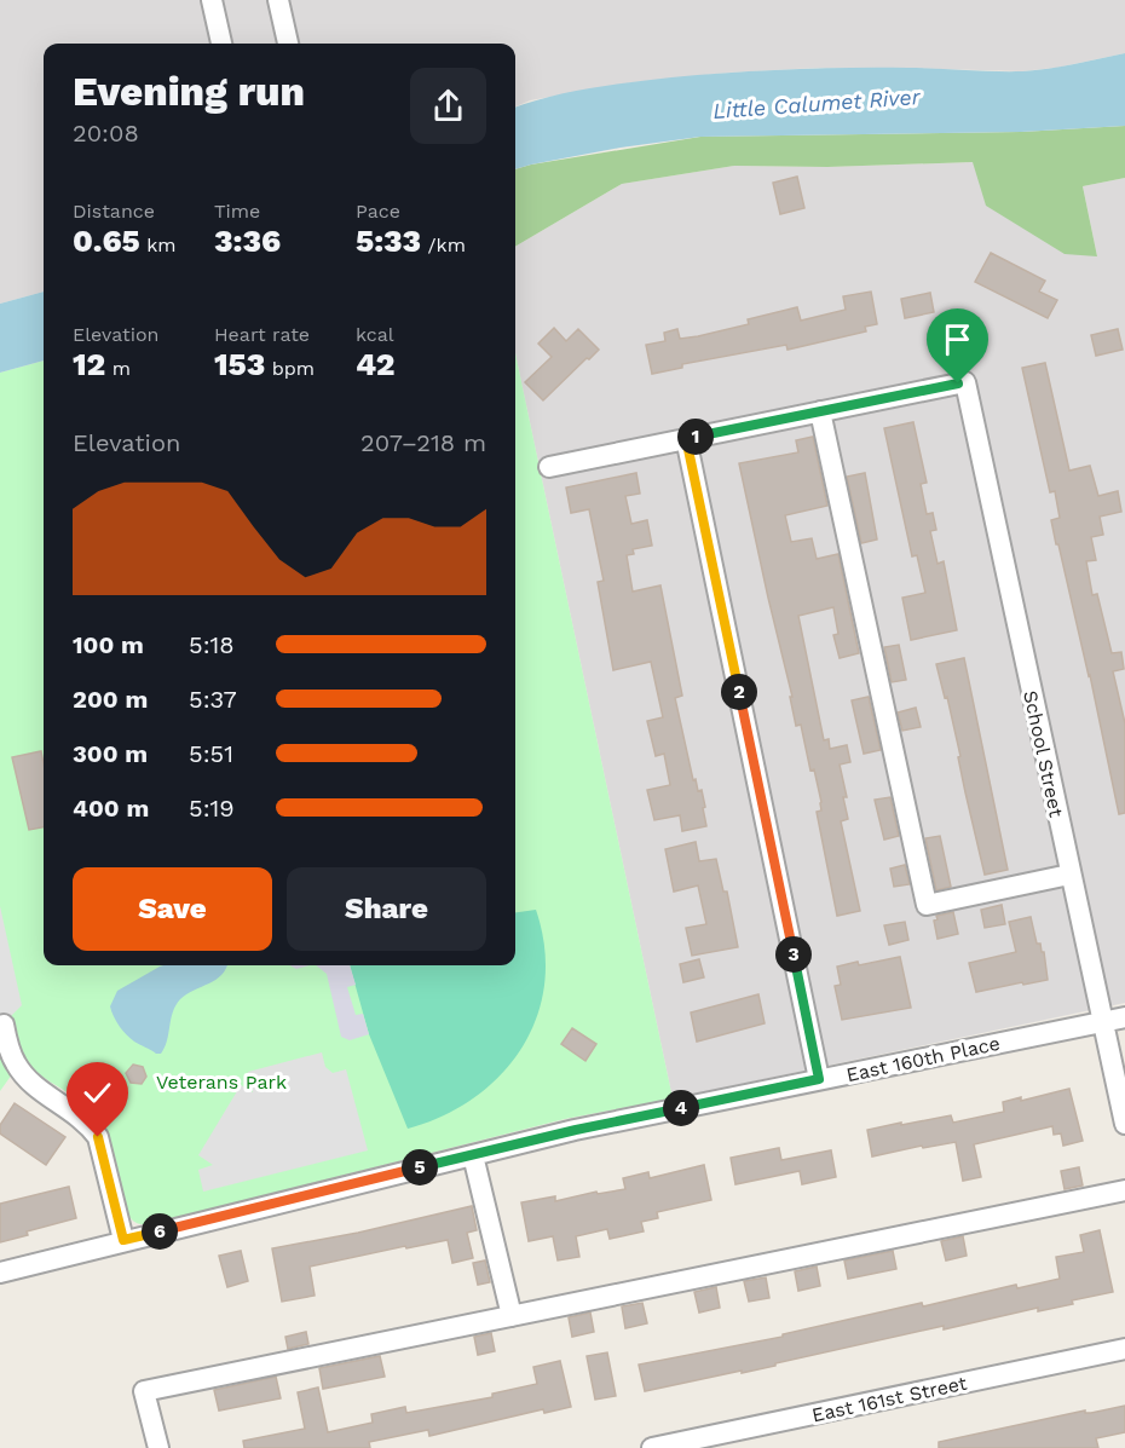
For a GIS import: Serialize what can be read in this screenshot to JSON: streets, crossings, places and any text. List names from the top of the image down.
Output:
{
  "streets": {
    "street": ["School Street", "East 160th Place", "East 161st Street"]
  },
  "crossings": [
    ["School Street", "East 160th Place"]
  ],
  "water": ["Little Calumet River"],
  "parks": ["Veterans Park"],
  "page": {
    "heading": ["Evening run", "20:08"],
    "stats": [
      ["Distance", "0.65 km"],
      ["Time", "3:36"],
      ["Pace", "5:33 /km"],
      ["Elevation", "12 m"],
      ["Heart rate", "153 bpm"],
      ["kcal", "42"]
    ],
    "chart": ["Elevation", "207–218 m"],
    "pins": [
      "1",
      "2",
      "3",
      "4",
      "5",
      "6"
    ],
    "list": [
      {
        "name": "100 m",
        "note": "5:18"
      },
      {
        "name": "200 m",
        "note": "5:37"
      },
      {
        "name": "300 m",
        "note": "5:51"
      },
      {
        "name": "400 m",
        "note": "5:19"
      }
    ],
    "buttons": ["Save", "Share"]
  }
}
